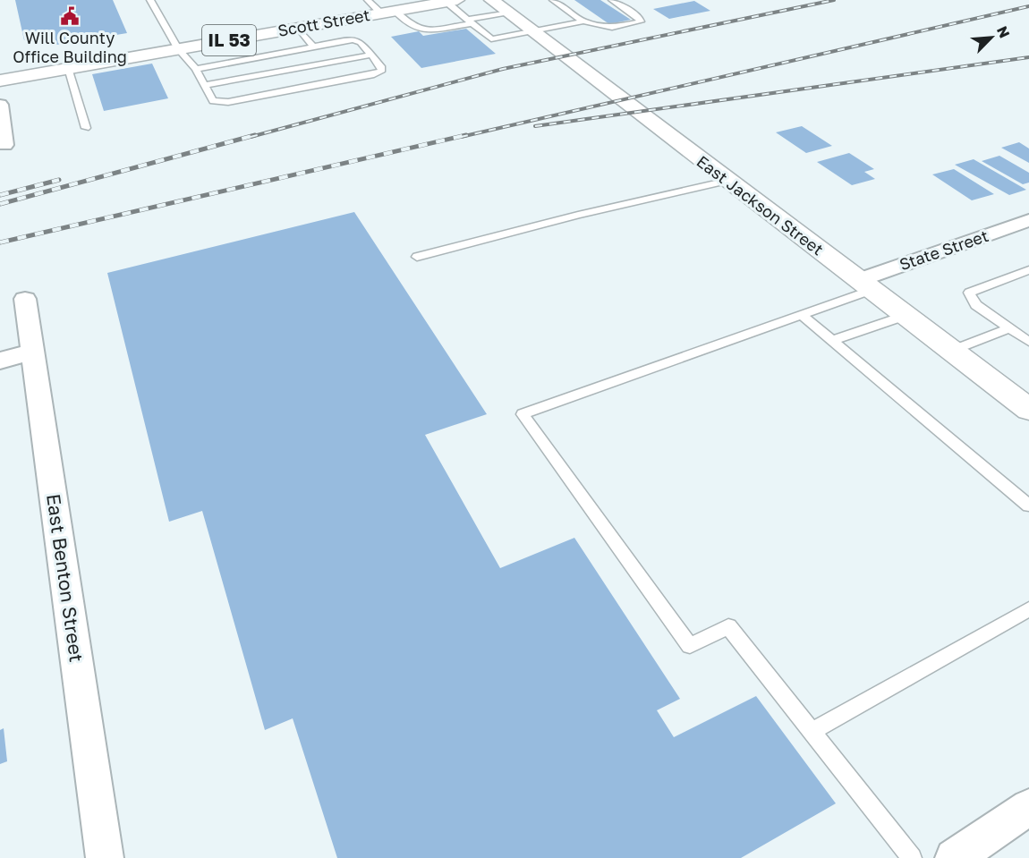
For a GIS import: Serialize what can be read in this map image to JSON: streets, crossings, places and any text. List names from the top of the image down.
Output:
{
  "streets": {
    "street": [
      "Scott Street",
      "IL 53",
      "East Jackson Street",
      "State Street",
      "East Benton Street"
    ]
  },
  "crossings": [
    ["East Jackson Street", "State Street"]
  ],
  "places": {
    "public building": ["Will County Office Building"]
  },
  "north": "top right"
}
